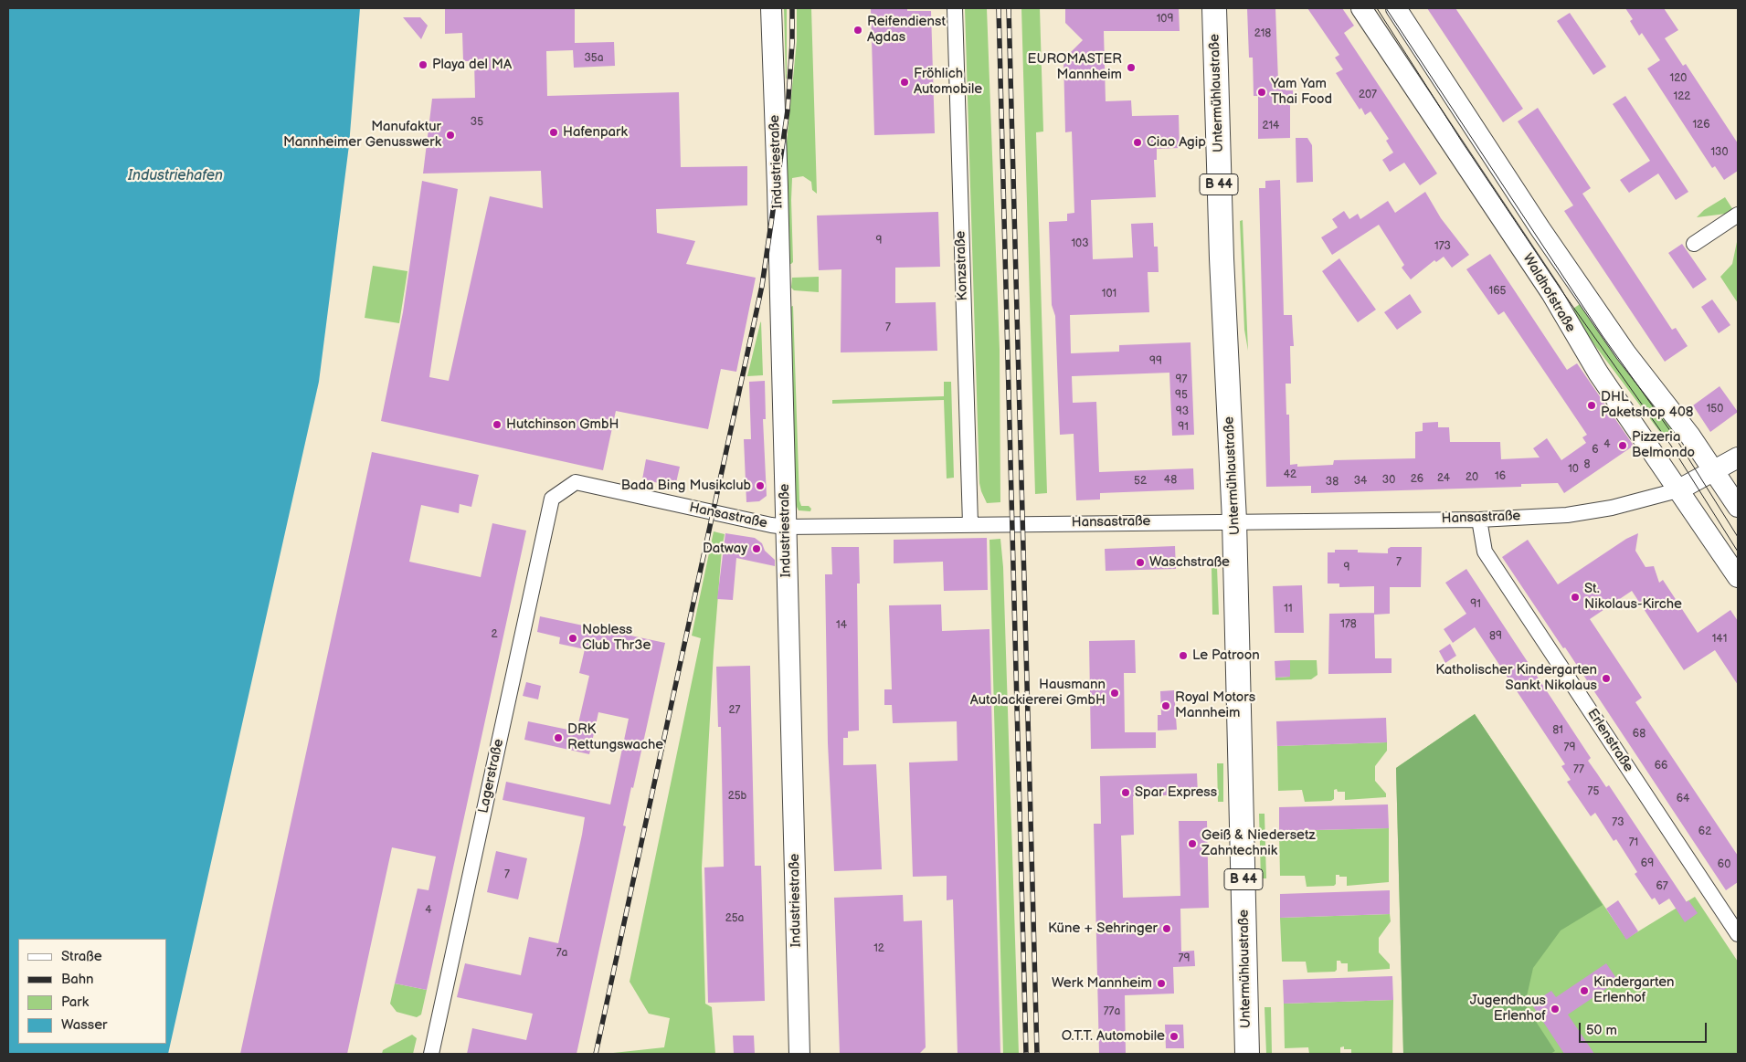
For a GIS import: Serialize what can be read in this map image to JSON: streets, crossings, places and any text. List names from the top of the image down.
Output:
{
  "streets": {
    "main road": ["Untermühlaustraße", "B 44"],
    "street": [
      "Industriestraße",
      "Konzstraße",
      "Waldhofstraße",
      "Hansastraße",
      "Erlenstraße",
      "Lagerstraße"
    ]
  },
  "crossings": [
    ["Untermühlaustraße", "Hansastraße"],
    ["Industriestraße", "Hansastraße"],
    ["Konzstraße", "Hansastraße"],
    ["Waldhofstraße", "Hansastraße"],
    ["Hansastraße", "Erlenstraße"],
    ["Hansastraße", "Lagerstraße"]
  ],
  "water": ["Industriehafen"],
  "places": [
    "Reifendienst Agdas",
    "Playa del MA",
    "EUROMASTER Mannheim",
    "Fröhlich Automobile",
    "Yam Yam Thai Food",
    "Hafenpark",
    "Manufaktur Mannheimer Genusswerk",
    "Ciao Agip",
    "DHL Paketshop 408",
    "Hutchinson GmbH",
    "Pizzeria Belmondo",
    "Bada Bing Musikclub",
    "Datway",
    "Waschstraße",
    "St. Nikolaus-Kirche",
    "Nobless Club Thr3e",
    "Le Patroon",
    "Katholischer Kindergarten Sankt Nikolaus",
    "Hausmann Autolackiererei GmbH",
    "Royal Motors Mannheim",
    "DRK Rettungswache",
    "Spar Express",
    "Geiß & Niedersetz Zahntechnik",
    "Küne + Sehringer",
    "Werk Mannheim",
    "Kindergarten Erlenhof",
    "Jugendhaus Erlenhof",
    "O.T.T. Automobile"
  ],
  "house_numbers": [
    "109",
    "218",
    "35a",
    "120",
    "207",
    "122",
    "35",
    "126",
    "214",
    "130",
    "9",
    "103",
    "173",
    "165",
    "101",
    "7",
    "99",
    "97",
    "95",
    "150",
    "93",
    "91",
    "4",
    "6",
    "8",
    "10",
    "42",
    "16",
    "20",
    "24",
    "26",
    "48",
    "30",
    "52",
    "34",
    "38",
    "7",
    "9",
    "91",
    "11",
    "178",
    "14",
    "2",
    "89",
    "141",
    "27",
    "81",
    "68",
    "79",
    "66",
    "77",
    "75",
    "25b",
    "64",
    "73",
    "62",
    "71",
    "69",
    "60",
    "7",
    "67",
    "4",
    "25a",
    "12",
    "7a",
    "79",
    "77a"
  ],
  "legend": [
    "Straße",
    "Bahn",
    "Park",
    "Wasser"
  ],
  "scale_bar": "50 m"
}
